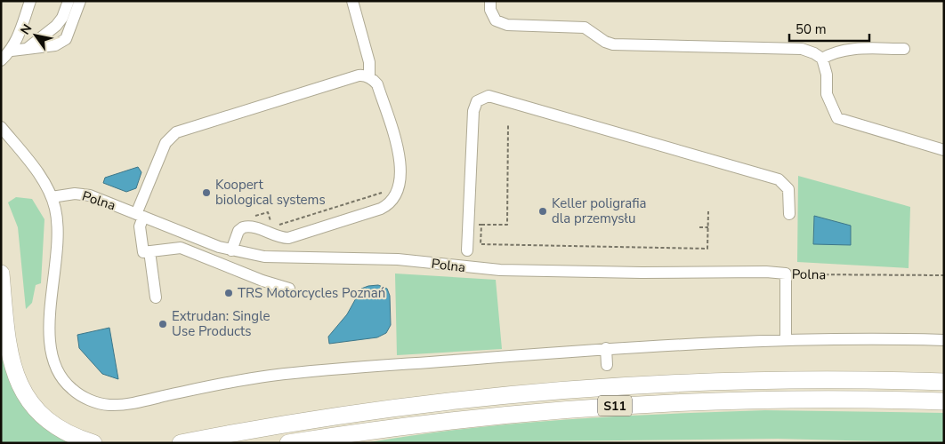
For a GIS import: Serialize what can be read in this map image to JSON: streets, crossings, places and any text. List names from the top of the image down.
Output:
{
  "streets": {
    "highway": ["S11"],
    "street": ["Polna"]
  },
  "places": [
    "Koopert biological systems",
    "Keller poligrafia dla przemysłu",
    "TRS Motorcycles Poznań",
    "Extrudan: Single Use Products"
  ],
  "scale_bar": "50 m",
  "north": "top left"
}
